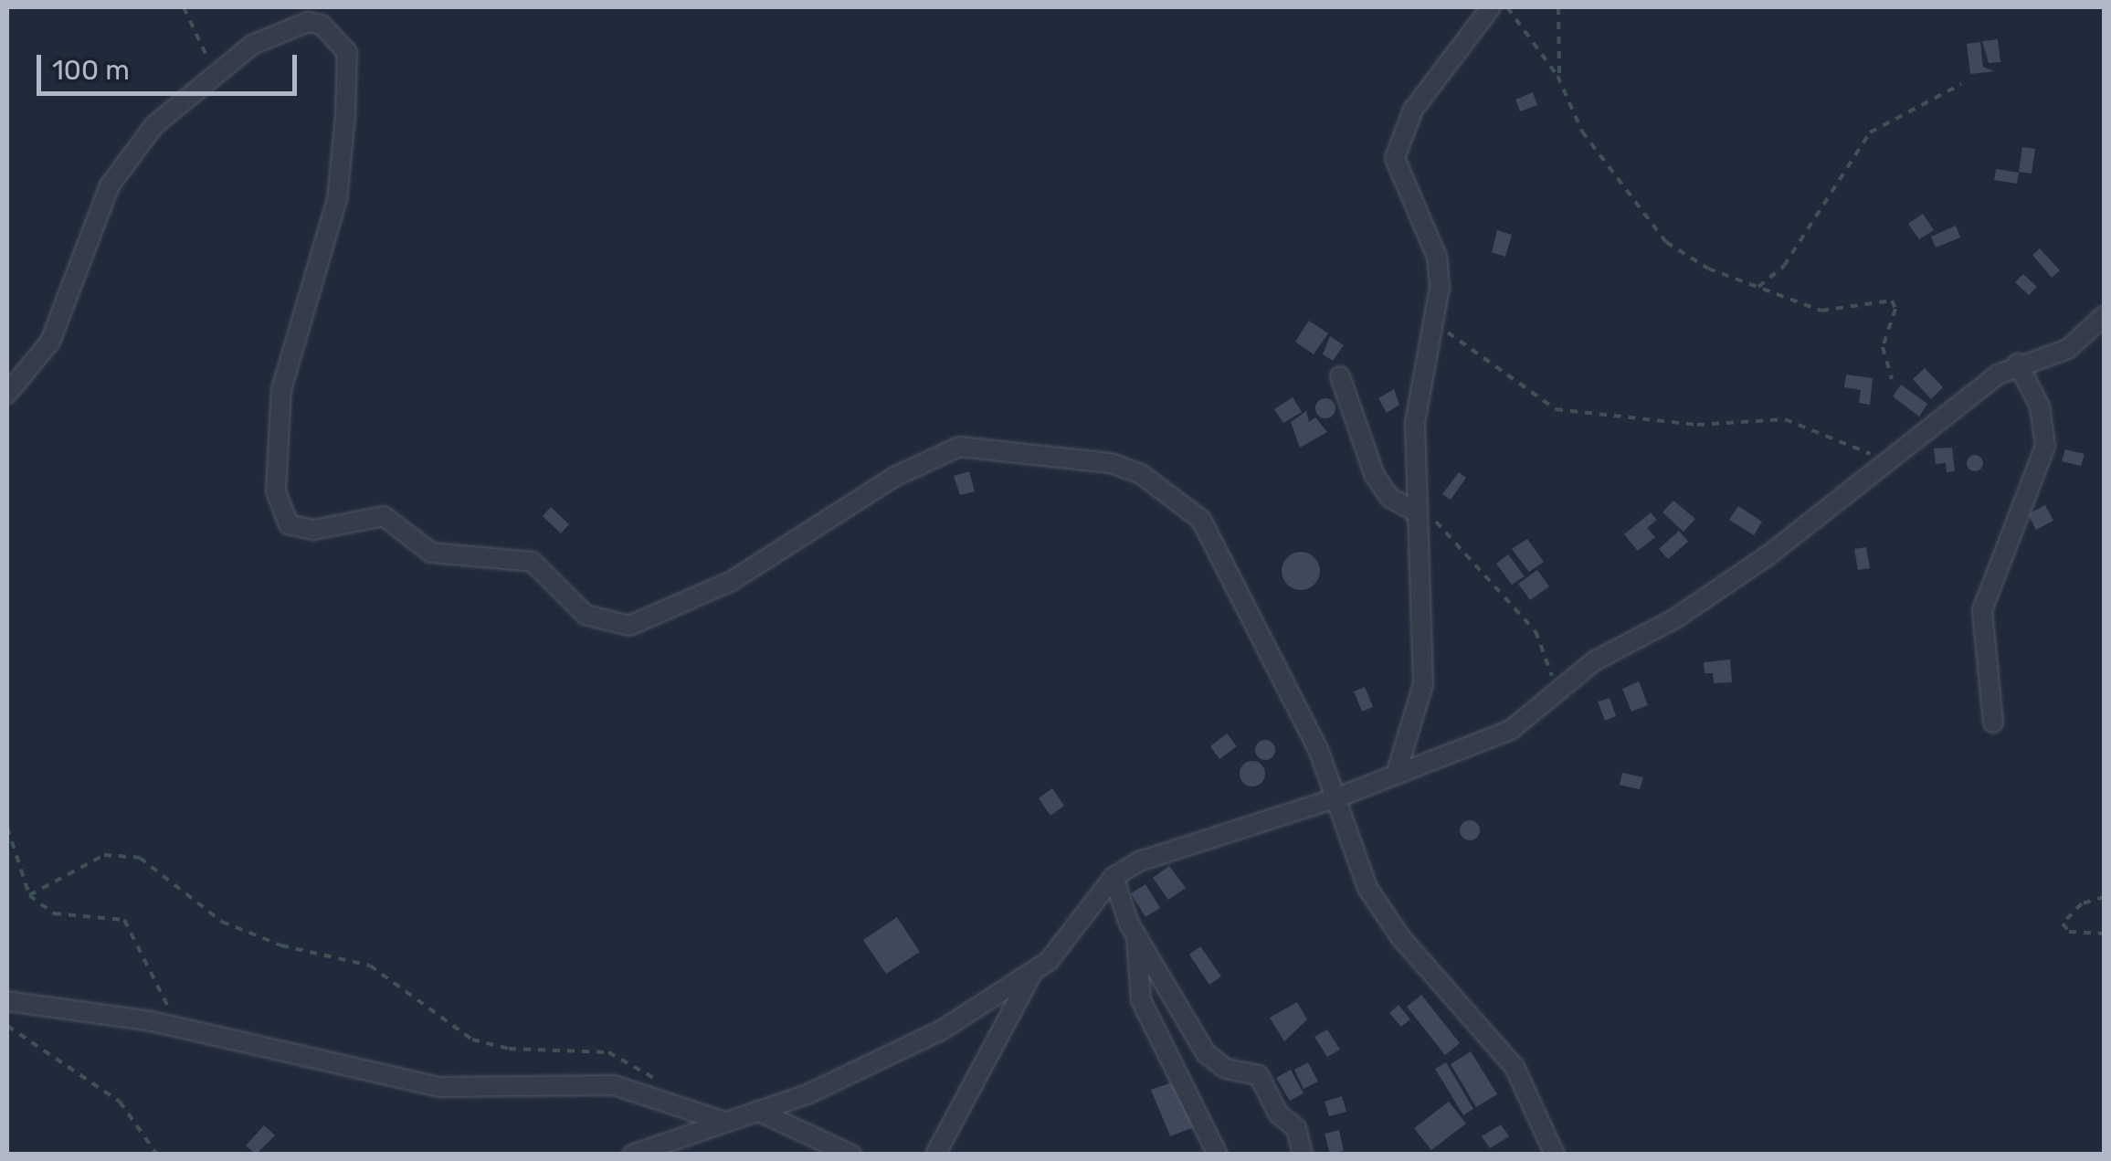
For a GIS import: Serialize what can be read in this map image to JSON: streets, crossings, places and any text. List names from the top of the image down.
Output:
{
  "scale_bar": "100 m"
}
